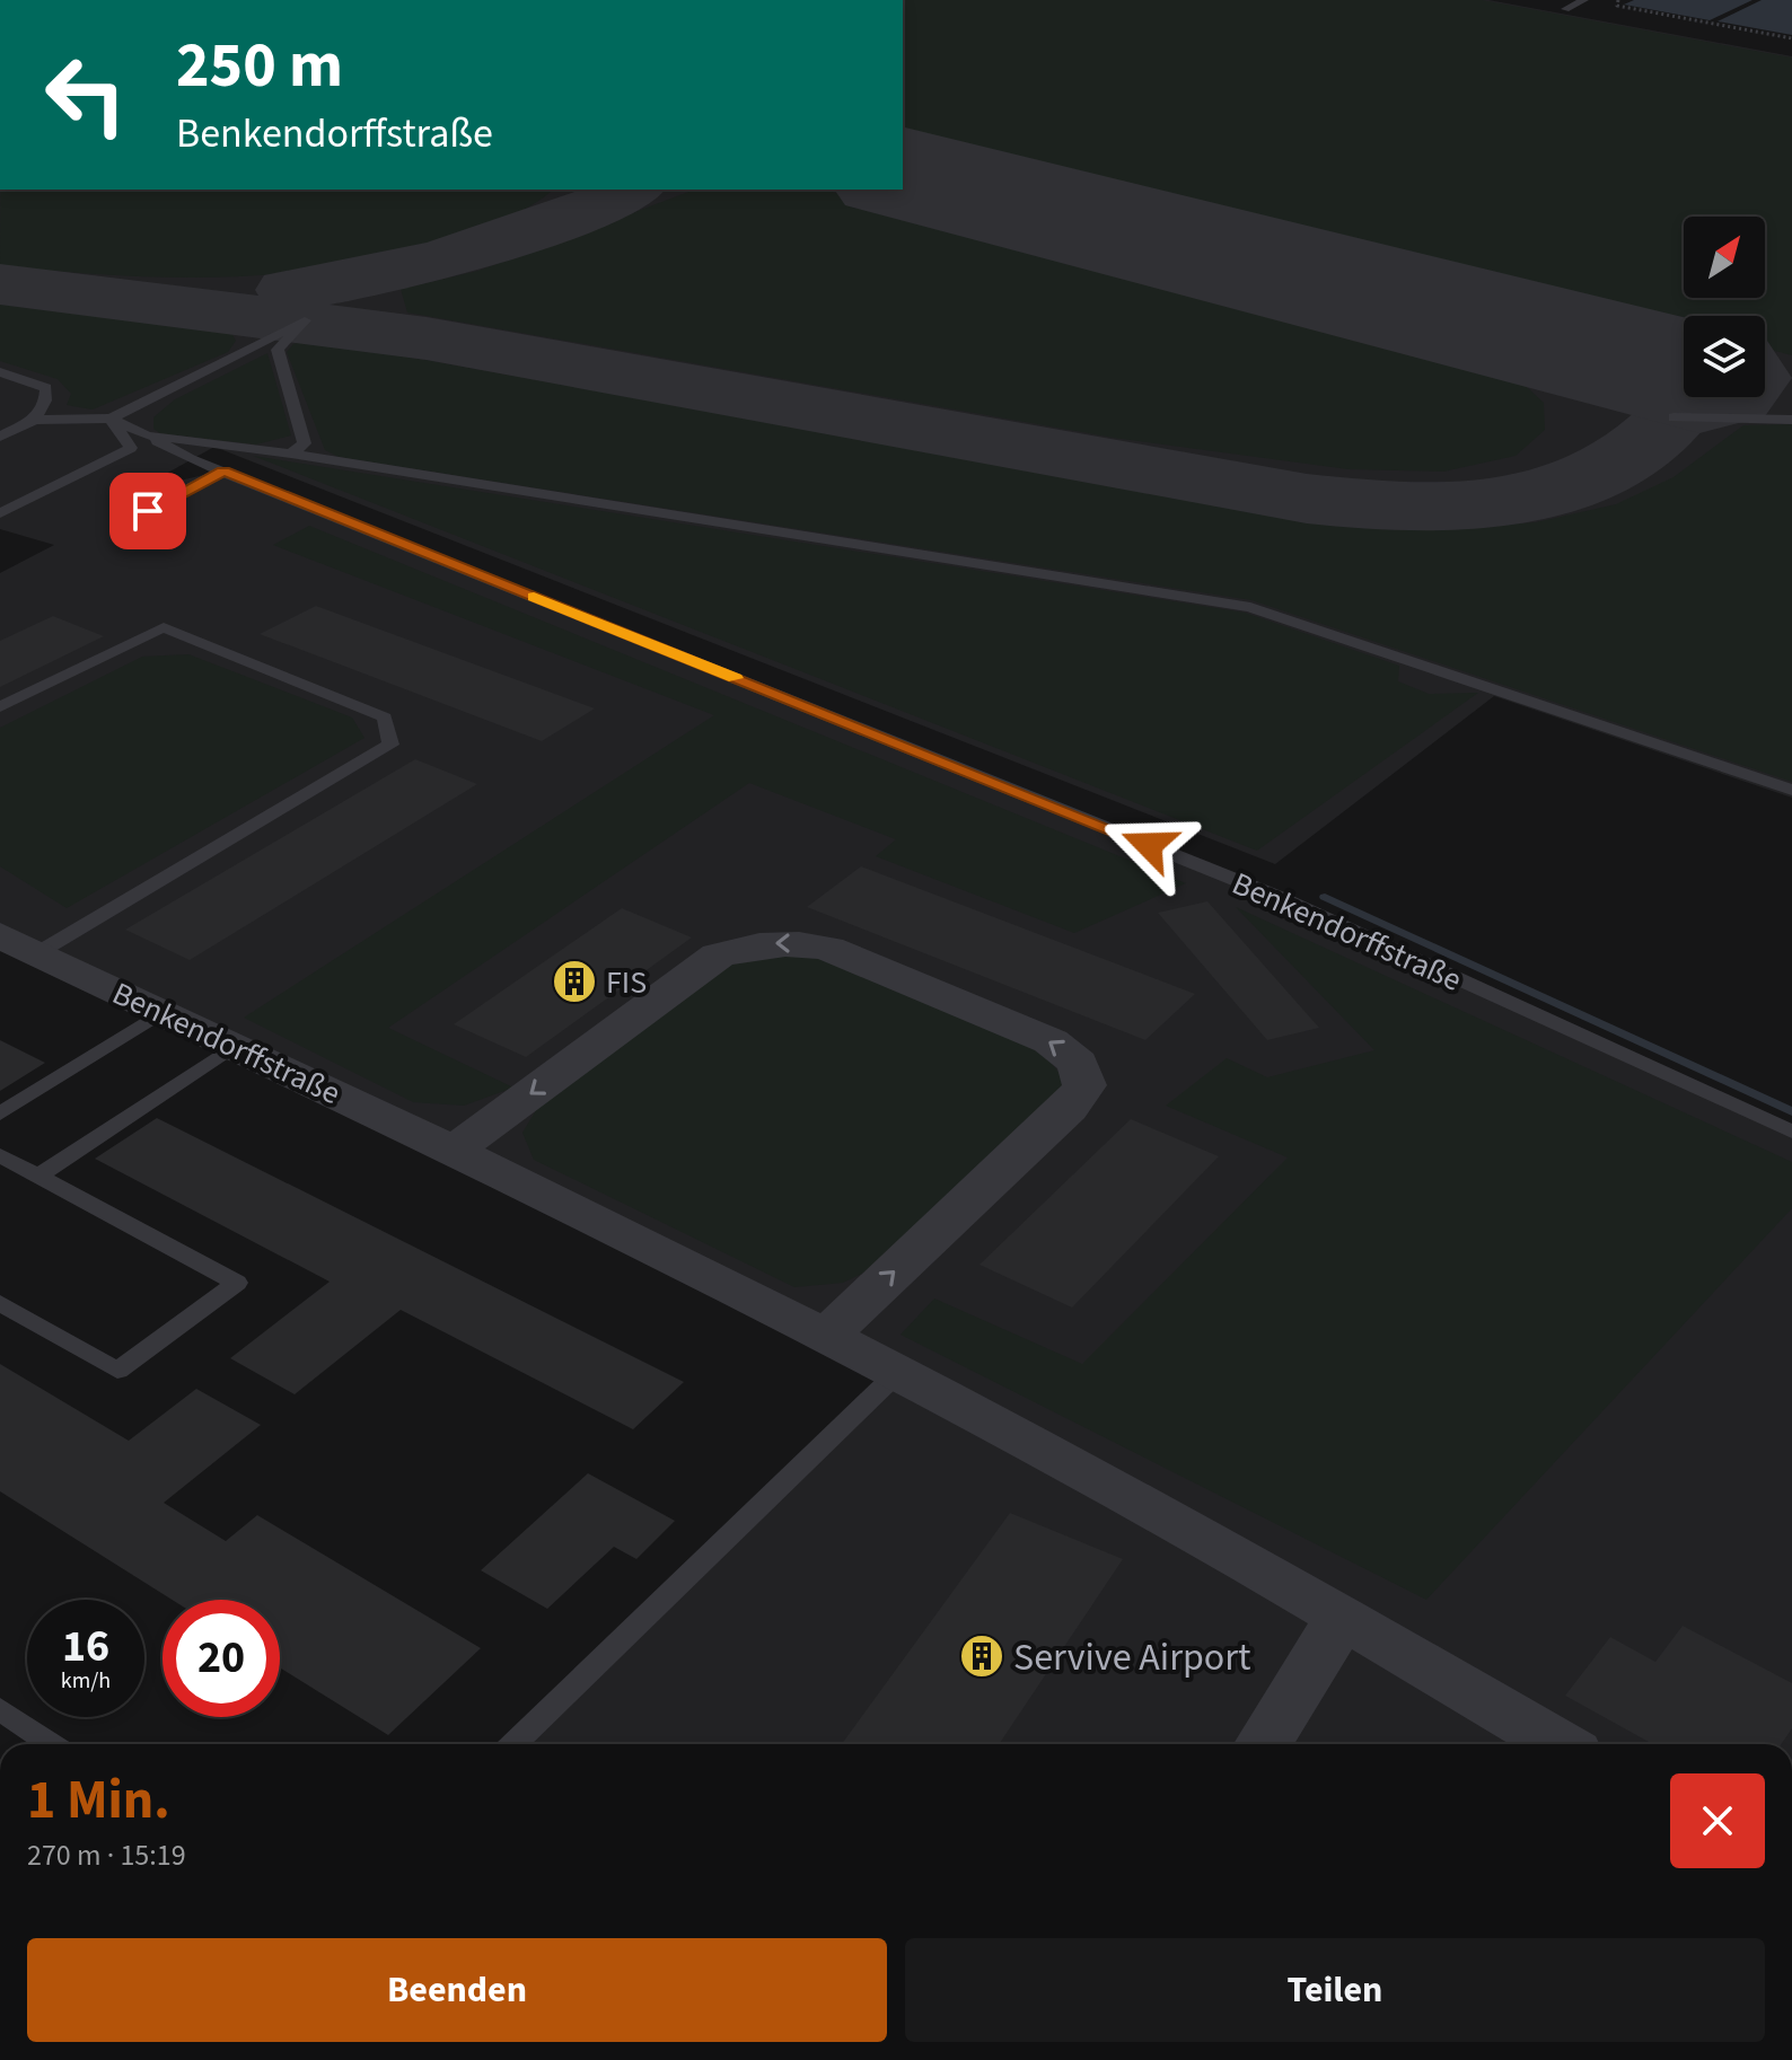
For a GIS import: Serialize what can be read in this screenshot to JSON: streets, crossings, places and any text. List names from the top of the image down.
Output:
{
  "streets": {
    "street": ["Benkendorffstraße"]
  },
  "places": {
    "building": ["FIS", "Servive Airport"]
  },
  "north": "top right",
  "page": {
    "turn": ["250 m", "Benkendorffstraße"],
    "speed": "16 km/h",
    "limit": "20",
    "heading": ["1 Min.", "270 m · 15:19"],
    "buttons": ["Beenden", "Teilen"]
  }
}
